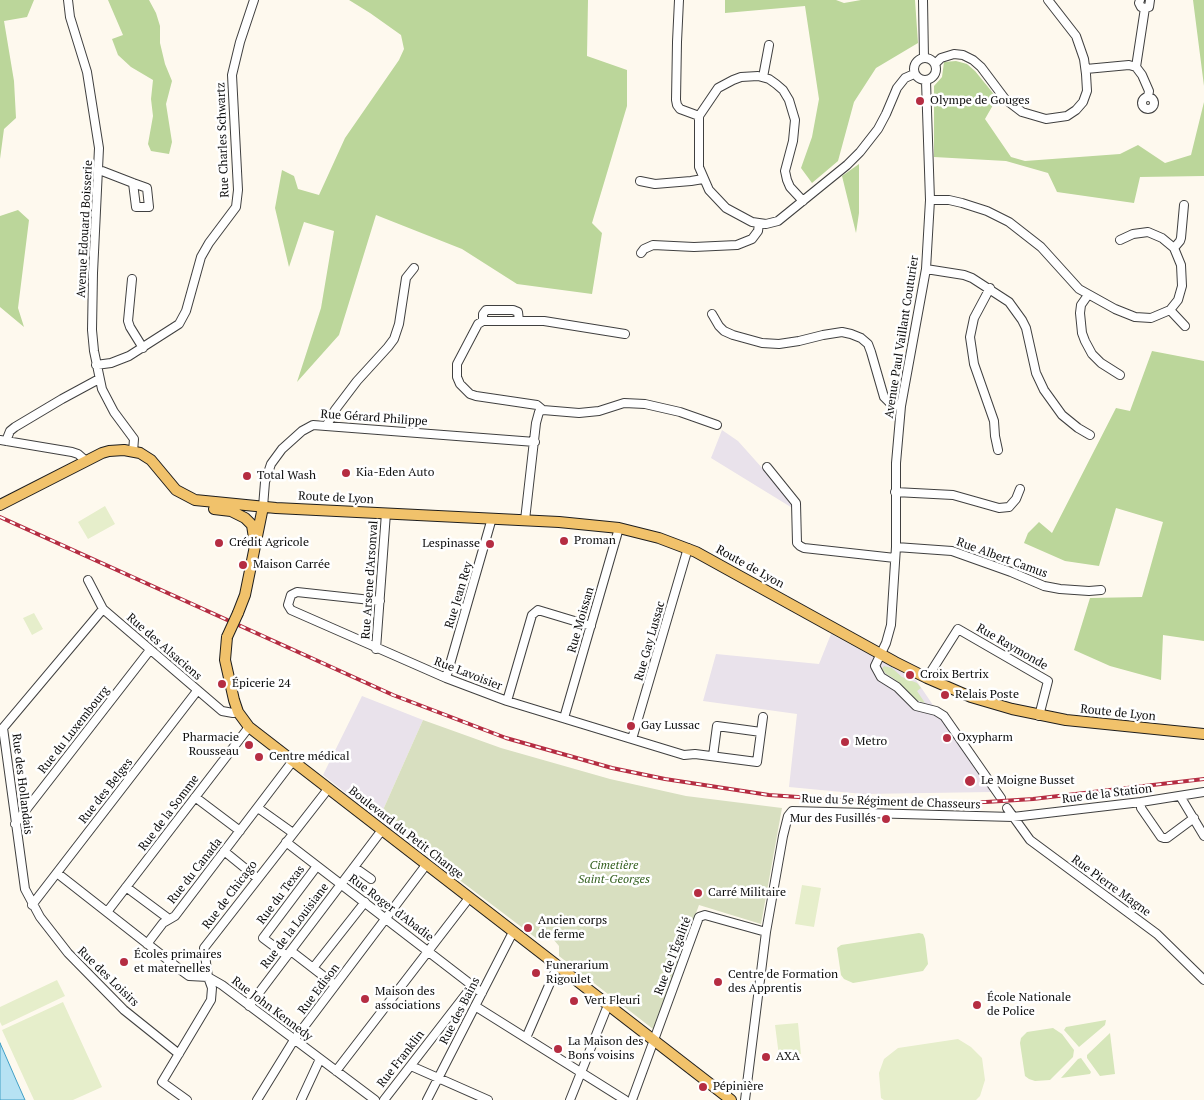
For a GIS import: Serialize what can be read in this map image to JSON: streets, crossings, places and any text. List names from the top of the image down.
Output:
{
  "streets": {
    "main road": ["Route de Lyon", "Boulevard du Petit Change"],
    "street": [
      "Rue Charles Schwartz",
      "Avenue Edouard Boisserie",
      "Avenue Paul Vaillant Couturier",
      "Rue Gérard Philippe",
      "Rue Albert Camus",
      "Rue Arsene d'Arsonval",
      "Rue Jean Rey",
      "Rue Moissan",
      "Rue Gay Lussac",
      "Rue des Alsaciens",
      "Rue Raymonde",
      "Rue Lavoisier",
      "Rue du Luxembourg",
      "Rue des Hollandais",
      "Rue des Belges",
      "Rue de la Station",
      "Rue du 5e Régiment de Chasseurs",
      "Rue de la Somme",
      "Rue du Canada",
      "Rue Pierre Magne",
      "Rue de Chicago",
      "Rue du Texas",
      "Rue Roger d'Abadie",
      "Rue de la Louisiane",
      "Rue de l'Égalité",
      "Rue des Loisirs",
      "Rue Edison",
      "Rue John Kennedy",
      "Rue des Bains",
      "Rue Franklin"
    ]
  },
  "crossings": [
    ["Rue Charles Schwartz", "Avenue Edouard Boisserie"],
    ["Avenue Paul Vaillant Couturier", "Route de Lyon"],
    ["Avenue Paul Vaillant Couturier", "Rue Albert Camus"],
    ["Rue Gérard Philippe", "Route de Lyon"],
    ["Rue Gérard Philippe", "Boulevard du Petit Change"],
    ["Route de Lyon", "Rue Arsene d'Arsonval"],
    ["Route de Lyon", "Rue Jean Rey"],
    ["Route de Lyon", "Rue Moissan"],
    ["Route de Lyon", "Rue Gay Lussac"],
    ["Route de Lyon", "Rue Raymonde"],
    ["Route de Lyon", "Boulevard du Petit Change"],
    ["Rue Arsene d'Arsonval", "Rue Lavoisier"],
    ["Rue Jean Rey", "Rue Lavoisier"],
    ["Rue Moissan", "Rue Lavoisier"],
    ["Rue Gay Lussac", "Rue Lavoisier"],
    ["Rue des Alsaciens", "Rue du Luxembourg"],
    ["Rue des Alsaciens", "Rue des Hollandais"],
    ["Rue des Alsaciens", "Rue des Belges"],
    ["Rue des Alsaciens", "Boulevard du Petit Change"],
    ["Rue du Luxembourg", "Rue des Hollandais"],
    ["Rue des Hollandais", "Rue des Belges"],
    ["Rue des Hollandais", "Rue des Loisirs"],
    ["Rue des Belges", "Rue des Loisirs"],
    ["Rue des Belges", "Rue John Kennedy"],
    ["Rue de la Station", "Rue du 5e Régiment de Chasseurs"],
    ["Rue de la Station", "Rue Pierre Magne"],
    ["Rue du 5e Régiment de Chasseurs", "Rue Pierre Magne"],
    ["Rue du 5e Régiment de Chasseurs", "Rue de l'Égalité"],
    ["Rue de la Somme", "Boulevard du Petit Change"],
    ["Rue de la Somme", "Rue John Kennedy"],
    ["Boulevard du Petit Change", "Rue du Canada"],
    ["Boulevard du Petit Change", "Rue de Chicago"],
    ["Boulevard du Petit Change", "Rue de la Louisiane"],
    ["Boulevard du Petit Change", "Rue de l'Égalité"],
    ["Boulevard du Petit Change", "Rue Edison"],
    ["Boulevard du Petit Change", "Rue des Bains"],
    ["Rue du Canada", "Rue John Kennedy"],
    ["Rue de Chicago", "Rue Roger d'Abadie"],
    ["Rue de Chicago", "Rue des Loisirs"],
    ["Rue de Chicago", "Rue John Kennedy"],
    ["Rue du Texas", "Rue Roger d'Abadie"],
    ["Rue du Texas", "Rue de la Louisiane"],
    ["Rue Roger d'Abadie", "Rue de la Louisiane"],
    ["Rue Roger d'Abadie", "Rue Edison"],
    ["Rue Roger d'Abadie", "Rue des Bains"],
    ["Rue Roger d'Abadie", "Rue Franklin"],
    ["Rue de la Louisiane", "Rue John Kennedy"],
    ["Rue Edison", "Rue John Kennedy"]
  ],
  "parks": ["Cimetière Saint-Georges"],
  "places": [
    "Olympe de Gouges",
    "Kia-Eden Auto",
    "Total Wash",
    "Proman",
    "Crédit Agricole",
    "Lespinasse",
    "Maison Carrée",
    "Croix Bertrix",
    "Épicerie 24",
    "Relais Poste",
    "Gay Lussac",
    "Oxypharm",
    "Metro",
    "Pharmacie Rousseau",
    "Centre médical",
    "Le Moigne Busset",
    "Mur des Fusillés",
    "Carré Militaire",
    "Ancien corps de ferme",
    "Écoles primaires et maternelles",
    "Funerarium Rigoulet",
    "Centre de Formation des Apprentis",
    "Maison des associations",
    "Vert Fleuri",
    "École Nationale de Police",
    "La Maison des Bons voisins",
    "AXA",
    "Pépinière"
  ]
}
